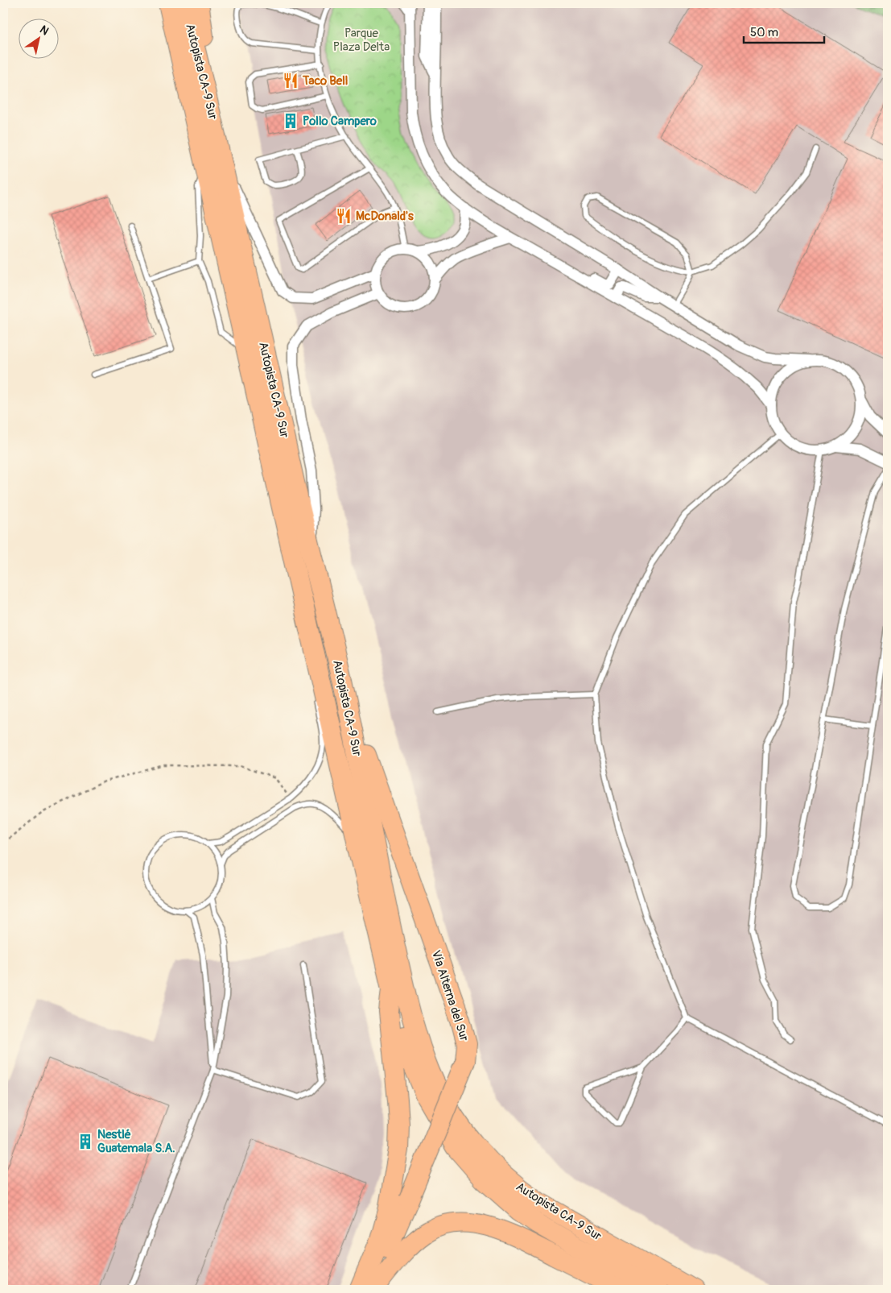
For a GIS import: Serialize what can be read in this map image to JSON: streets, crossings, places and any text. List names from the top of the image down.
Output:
{
  "streets": {
    "highway": ["Autopista CA-9 Sur", "Vía Alterna del Sur"]
  },
  "crossings": [
    ["Autopista CA-9 Sur", "Vía Alterna del Sur"]
  ],
  "parks": ["Parque Plaza Delta"],
  "places": {
    "restaurant": ["Taco Bell", "McDonald's"],
    "building": ["Pollo Campero", "Nestlé Guatemala S.A."]
  },
  "scale_bar": "50 m",
  "north": "top right"
}
